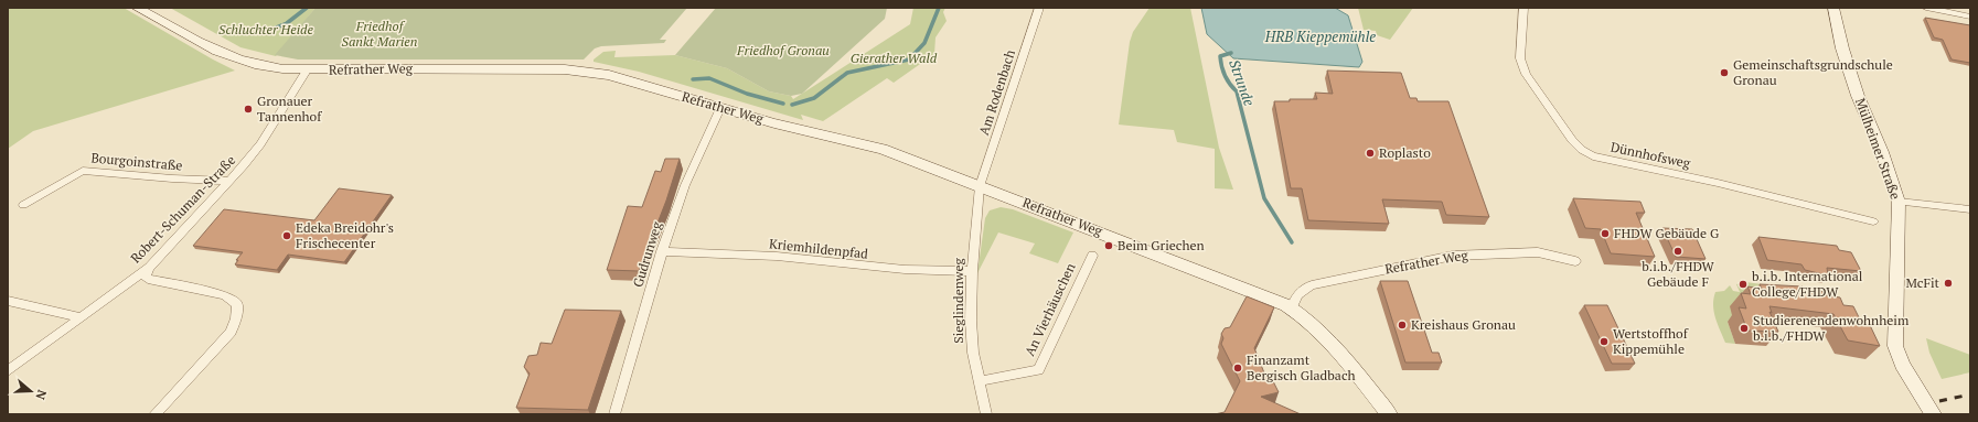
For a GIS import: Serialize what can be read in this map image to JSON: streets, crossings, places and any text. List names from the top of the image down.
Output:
{
  "streets": {
    "main road": ["Refrather Weg", "Mülheimer Straße"],
    "street": [
      "Am Rodenbach",
      "Dünnhofsweg",
      "Bourgoinstraße",
      "Robert-Schuman-Straße",
      "Kriemhildenpfad",
      "Gudrunweg",
      "Sieglindenweg",
      "An Vierhäuschen"
    ]
  },
  "crossings": [
    ["Refrather Weg", "Am Rodenbach"],
    ["Refrather Weg", "Robert-Schuman-Straße"],
    ["Refrather Weg", "Gudrunweg"],
    ["Refrather Weg", "Sieglindenweg"],
    ["Am Rodenbach", "Sieglindenweg"],
    ["Bourgoinstraße", "Robert-Schuman-Straße"],
    ["Kriemhildenpfad", "Gudrunweg"],
    ["Kriemhildenpfad", "Sieglindenweg"],
    ["Sieglindenweg", "An Vierhäuschen"]
  ],
  "water": ["HRB Kieppemühle", "Strunde"],
  "parks": [
    "Friedhof Sankt Marien",
    "Schluchter Heide",
    "Friedhof Gronau",
    "Gierather Wald"
  ],
  "places": [
    "Gemeinschaftsgrundschule Gronau",
    "Gronauer Tannenhof",
    "Roplasto",
    "FHDW Gebäude G",
    "Edeka Breidohr's Frischecenter",
    "Beim Griechen",
    "b.i.b./FHDW Gebäude F",
    "McFit",
    "b.i.b. International College/FHDW",
    "Kreishaus Gronau",
    "Studierenendenwohnheim b.i.b./FHDW",
    "Wertstoffhof Kippemühle",
    "Finanzamt Bergisch Gladbach"
  ],
  "north": "right"
}
